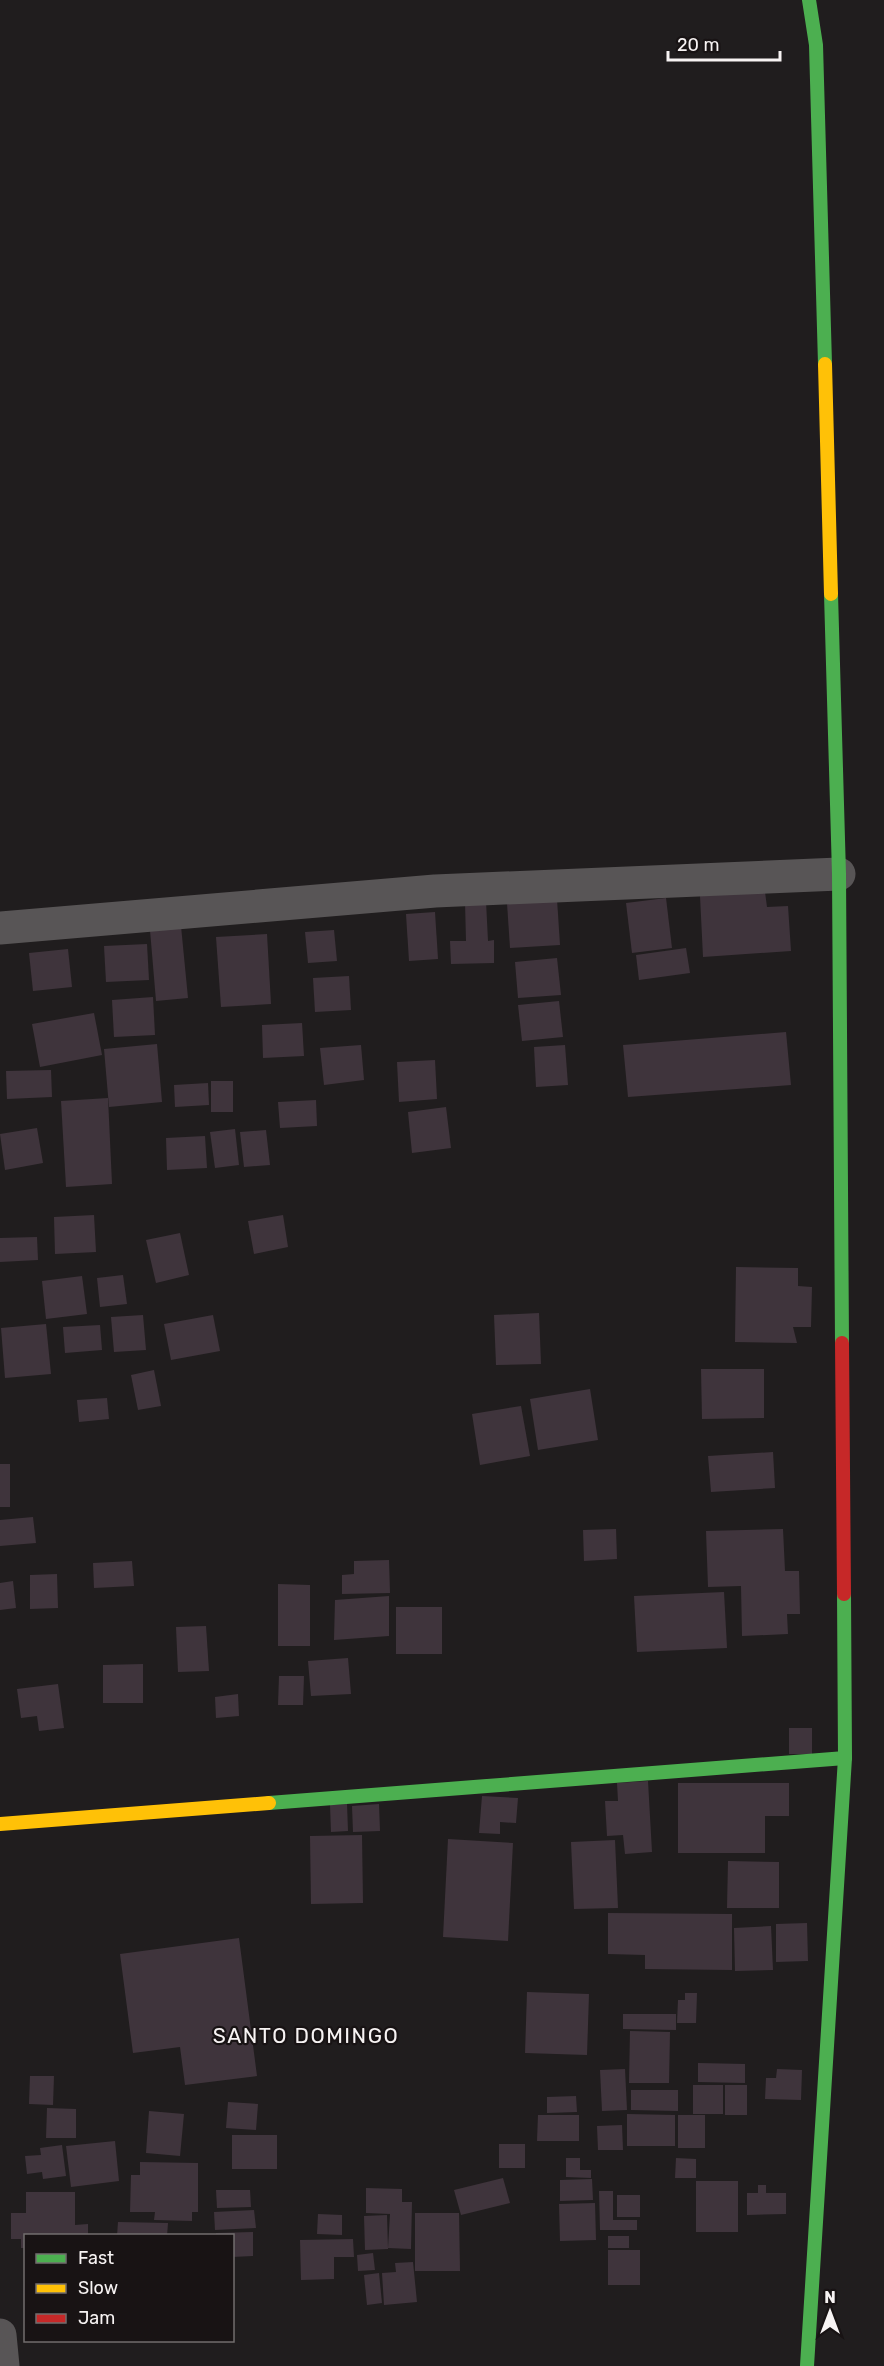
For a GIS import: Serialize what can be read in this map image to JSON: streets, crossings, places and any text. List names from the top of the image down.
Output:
{
  "districts": ["SANTO DOMINGO"],
  "legend": ["Fast", "Slow", "Jam"],
  "scale_bar": "20 m",
  "north": "top"
}
